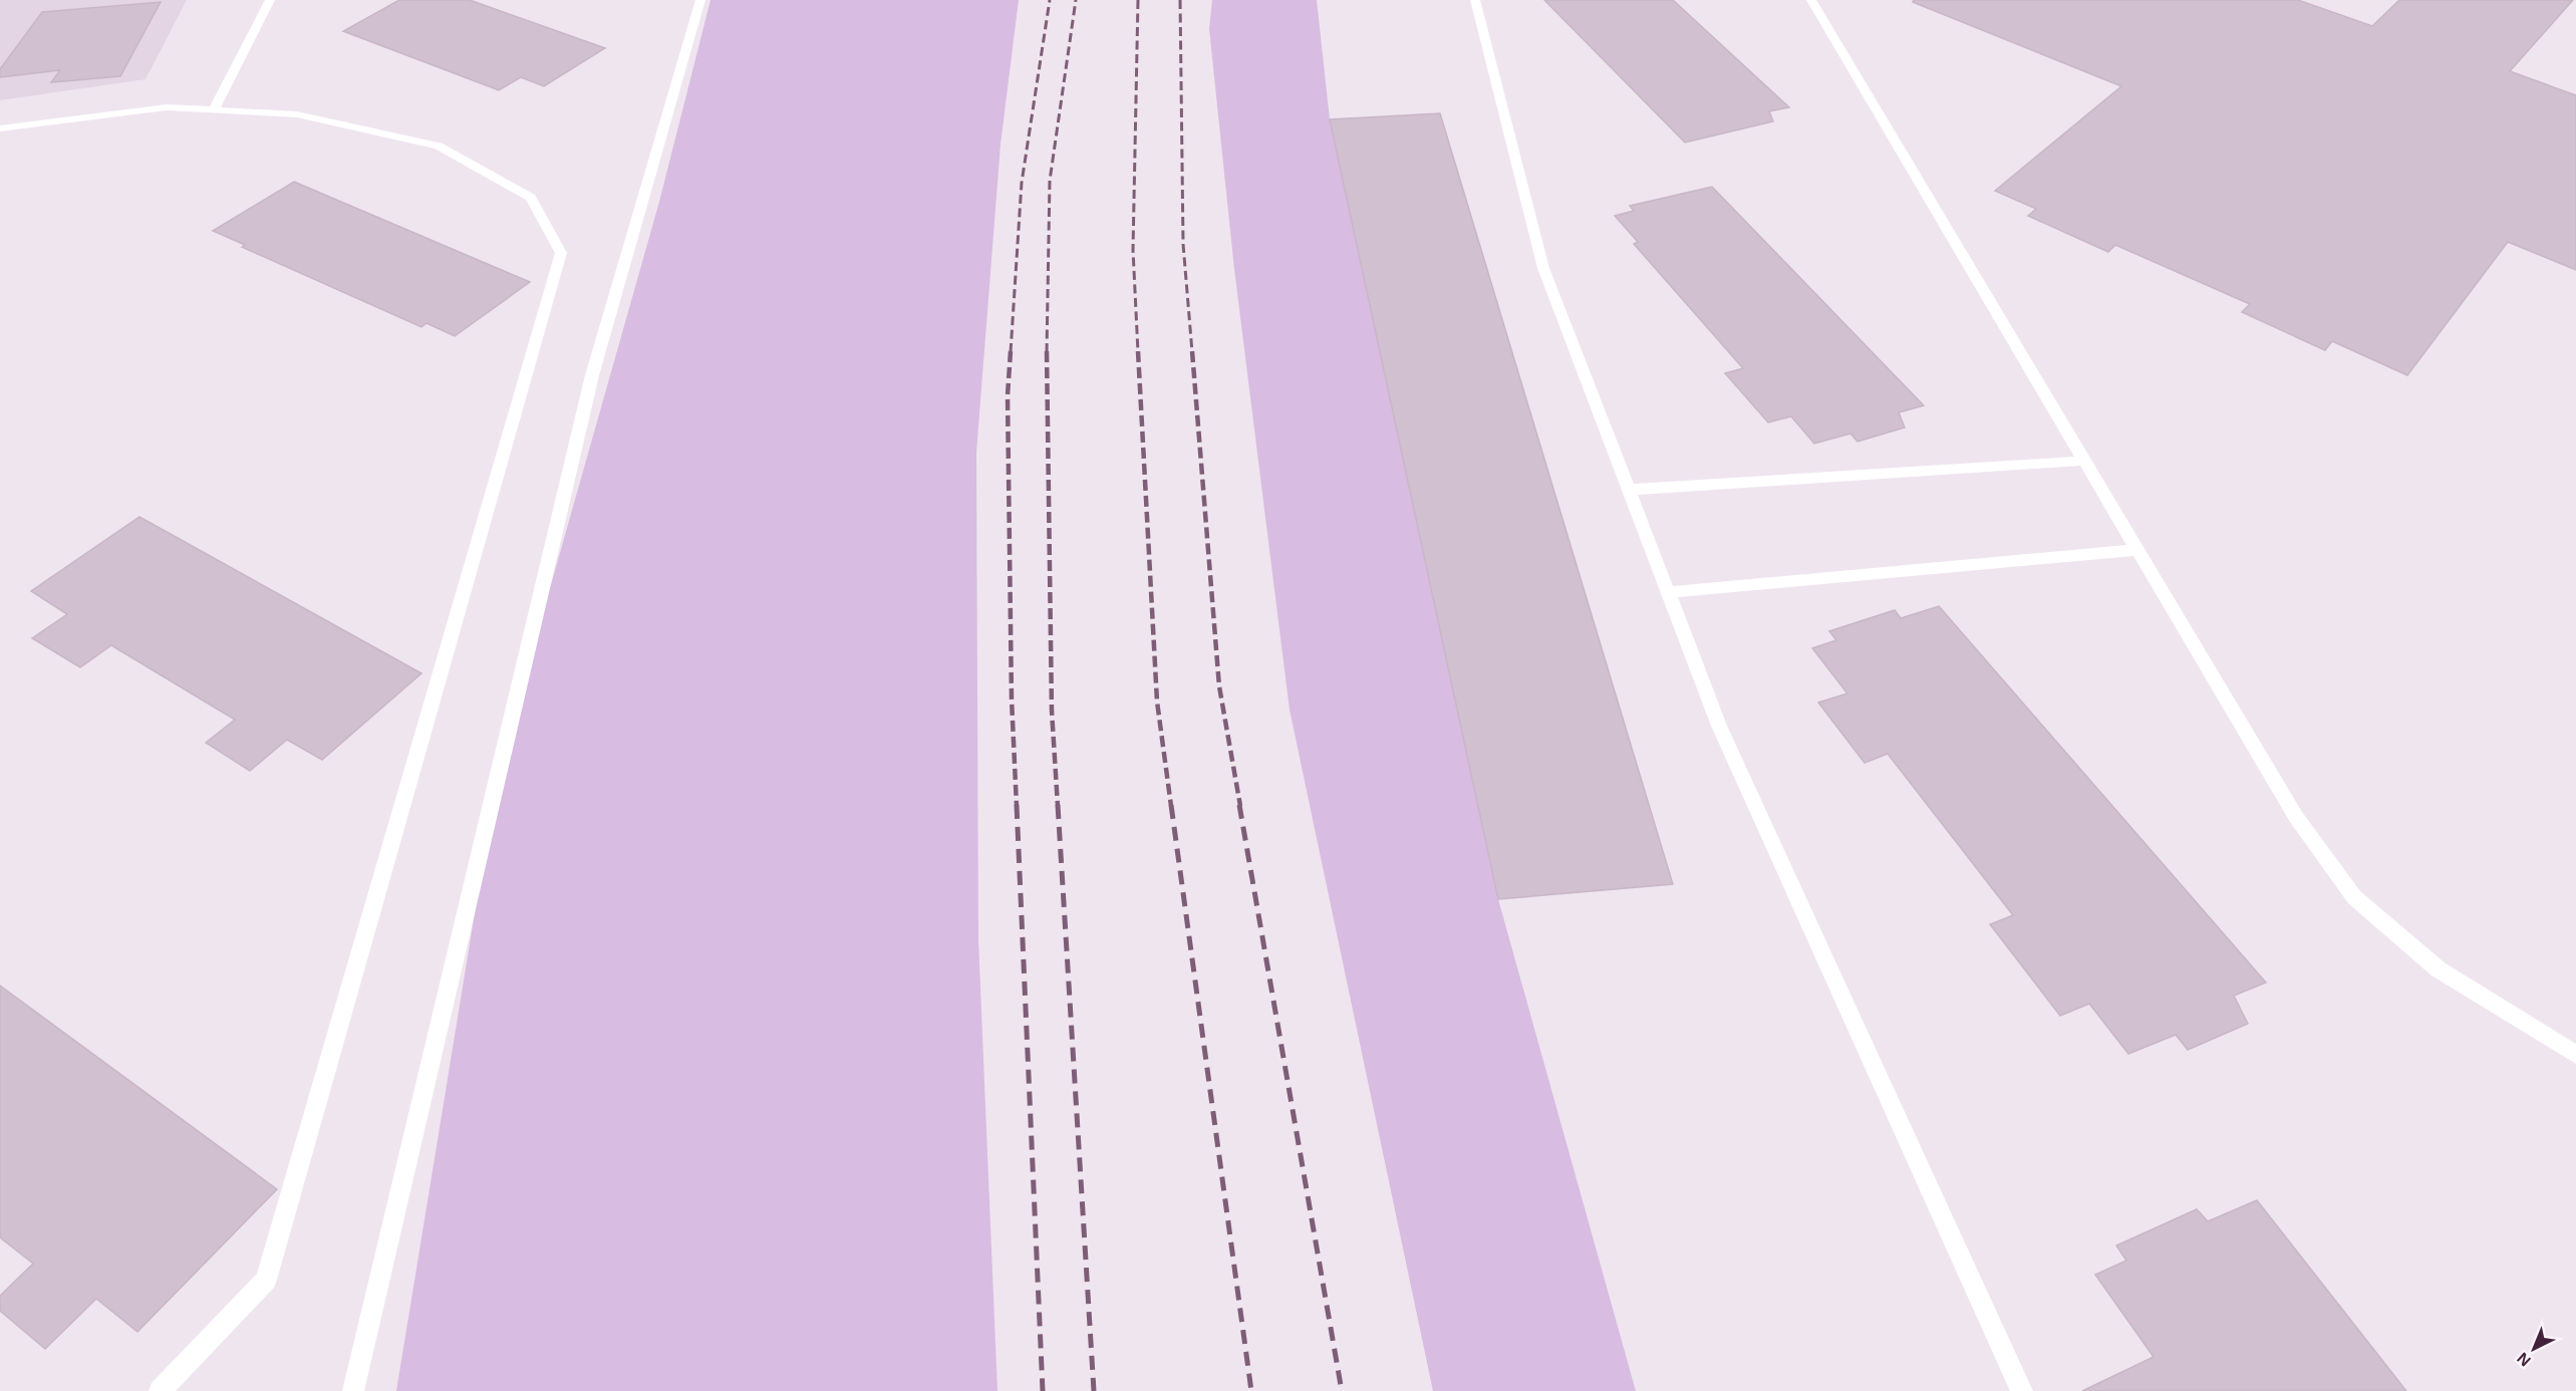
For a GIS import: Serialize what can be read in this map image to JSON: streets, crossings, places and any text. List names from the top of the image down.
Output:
{
  "north": "bottom left"
}
